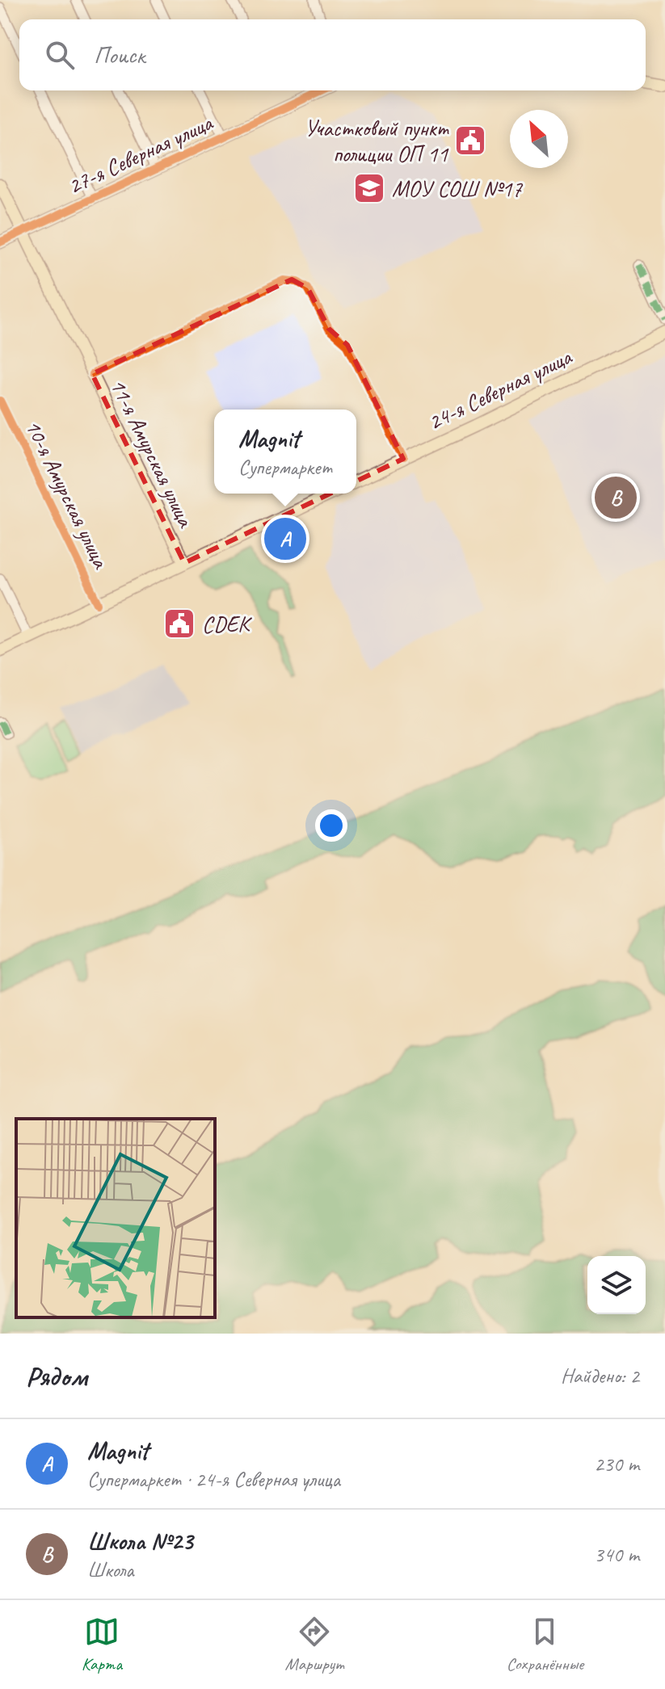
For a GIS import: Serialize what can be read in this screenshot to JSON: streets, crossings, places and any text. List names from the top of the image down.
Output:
{
  "streets": {
    "street": [
      "27-я Северная улица",
      "24-я Северная улица",
      "11-я Амурская улица",
      "10-я Амурская улица"
    ]
  },
  "crossings": [
    ["27-я Северная улица", "11-я Амурская улица"]
  ],
  "places": {
    "public building": ["Участковый пункт полиции ОП 11", "CDEK"],
    "school or university": ["МОУ СОШ №17"]
  },
  "north": "top left",
  "page": {
    "search": "Поиск",
    "popup": ["Magnit", "Супермаркет"],
    "pins": ["B", "A"],
    "heading": ["Рядом", "Найдено: 2"],
    "list": [
      {
        "mark": "A",
        "name": "Magnit",
        "note": "Супермаркет · 24-я Северная улица",
        "value": "230 m"
      },
      {
        "mark": "B",
        "name": "Школа №23",
        "note": "Школа",
        "value": "340 m"
      }
    ],
    "nav": ["Карта", "Маршрут", "Сохранённые"]
  }
}
